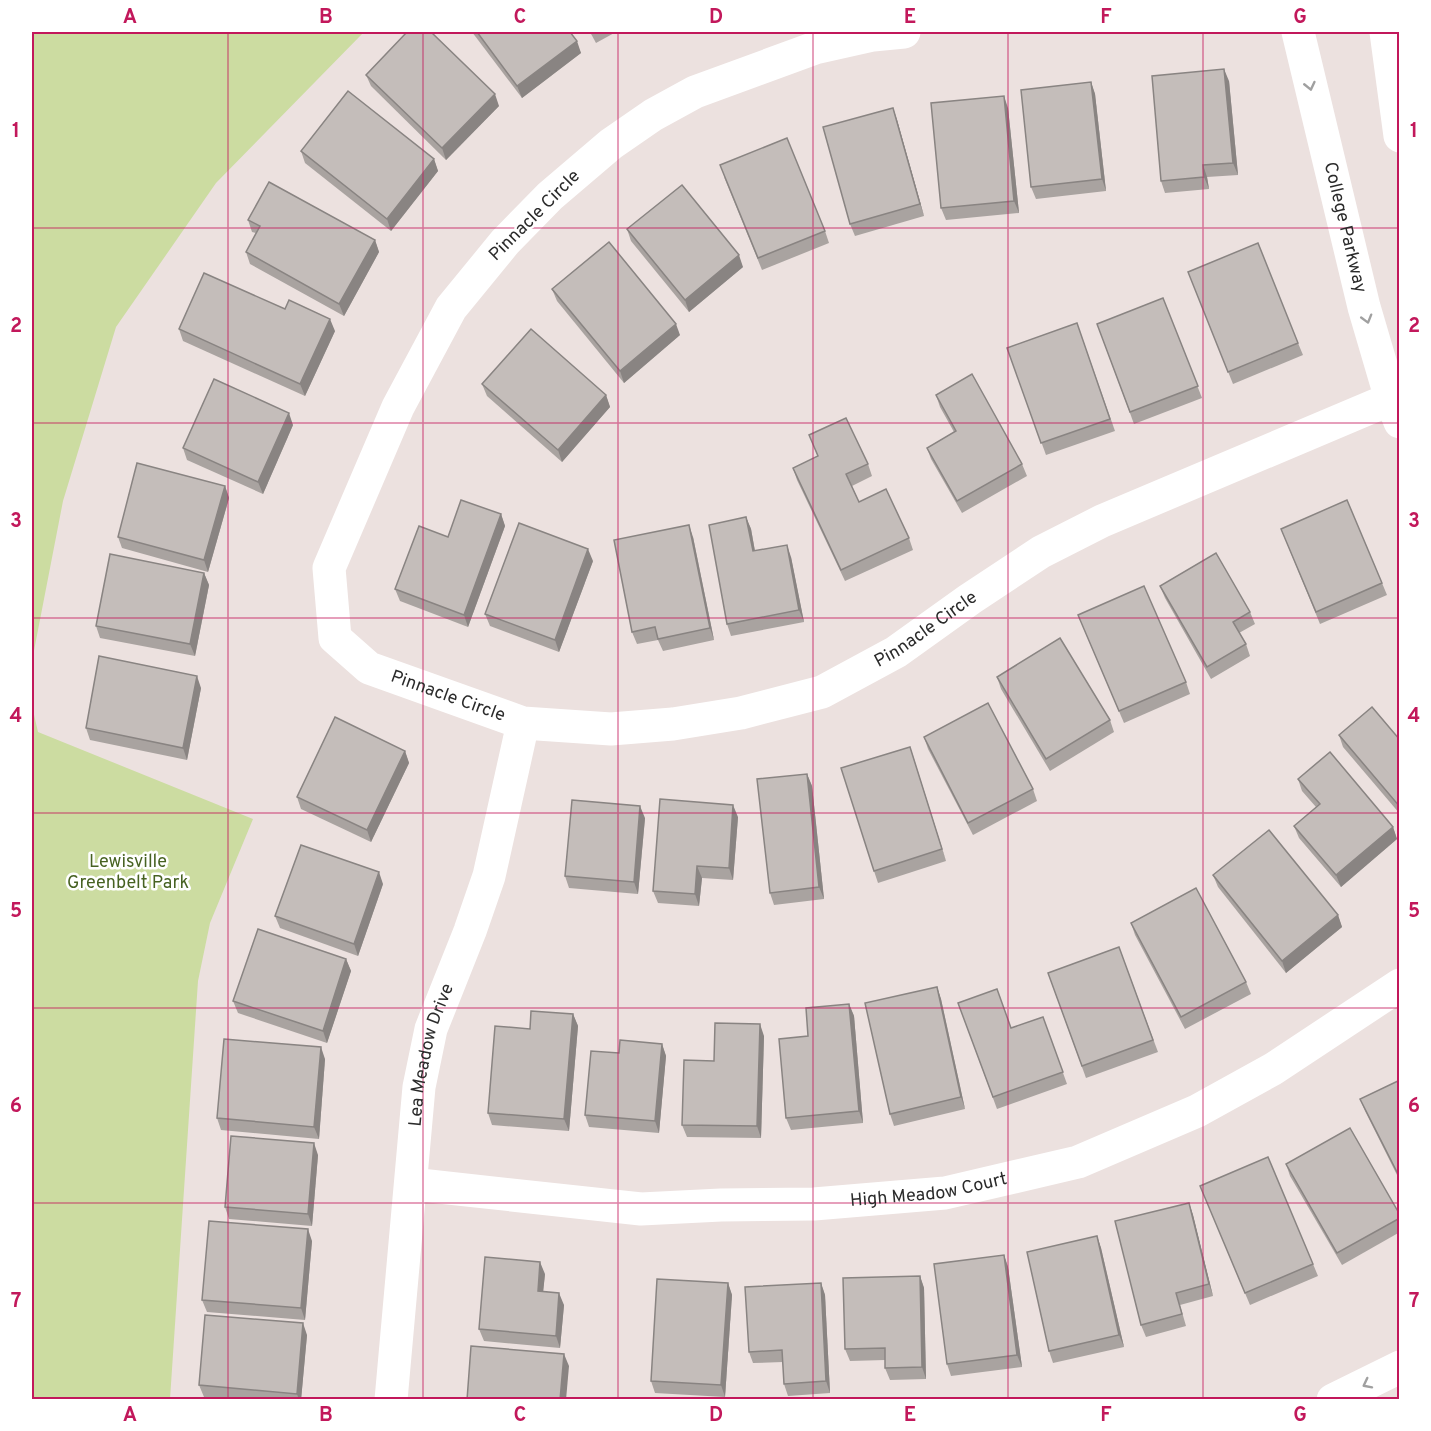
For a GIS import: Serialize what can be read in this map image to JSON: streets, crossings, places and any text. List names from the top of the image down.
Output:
{
  "streets": {
    "street": [
      "Pinnacle Circle",
      "College Parkway",
      "Lea Meadow Drive",
      "High Meadow Court"
    ]
  },
  "crossings": [
    ["Pinnacle Circle", "College Parkway"],
    ["Pinnacle Circle", "Lea Meadow Drive"],
    ["Lea Meadow Drive", "High Meadow Court"]
  ],
  "one_way": ["College Parkway"],
  "parks": ["Lewisville Greenbelt Park"],
  "grid": {
    "columns": [
      "A",
      "B",
      "C",
      "D",
      "E",
      "F",
      "G"
    ],
    "rows": [
      "1",
      "2",
      "3",
      "4",
      "5",
      "6",
      "7"
    ]
  }
}
